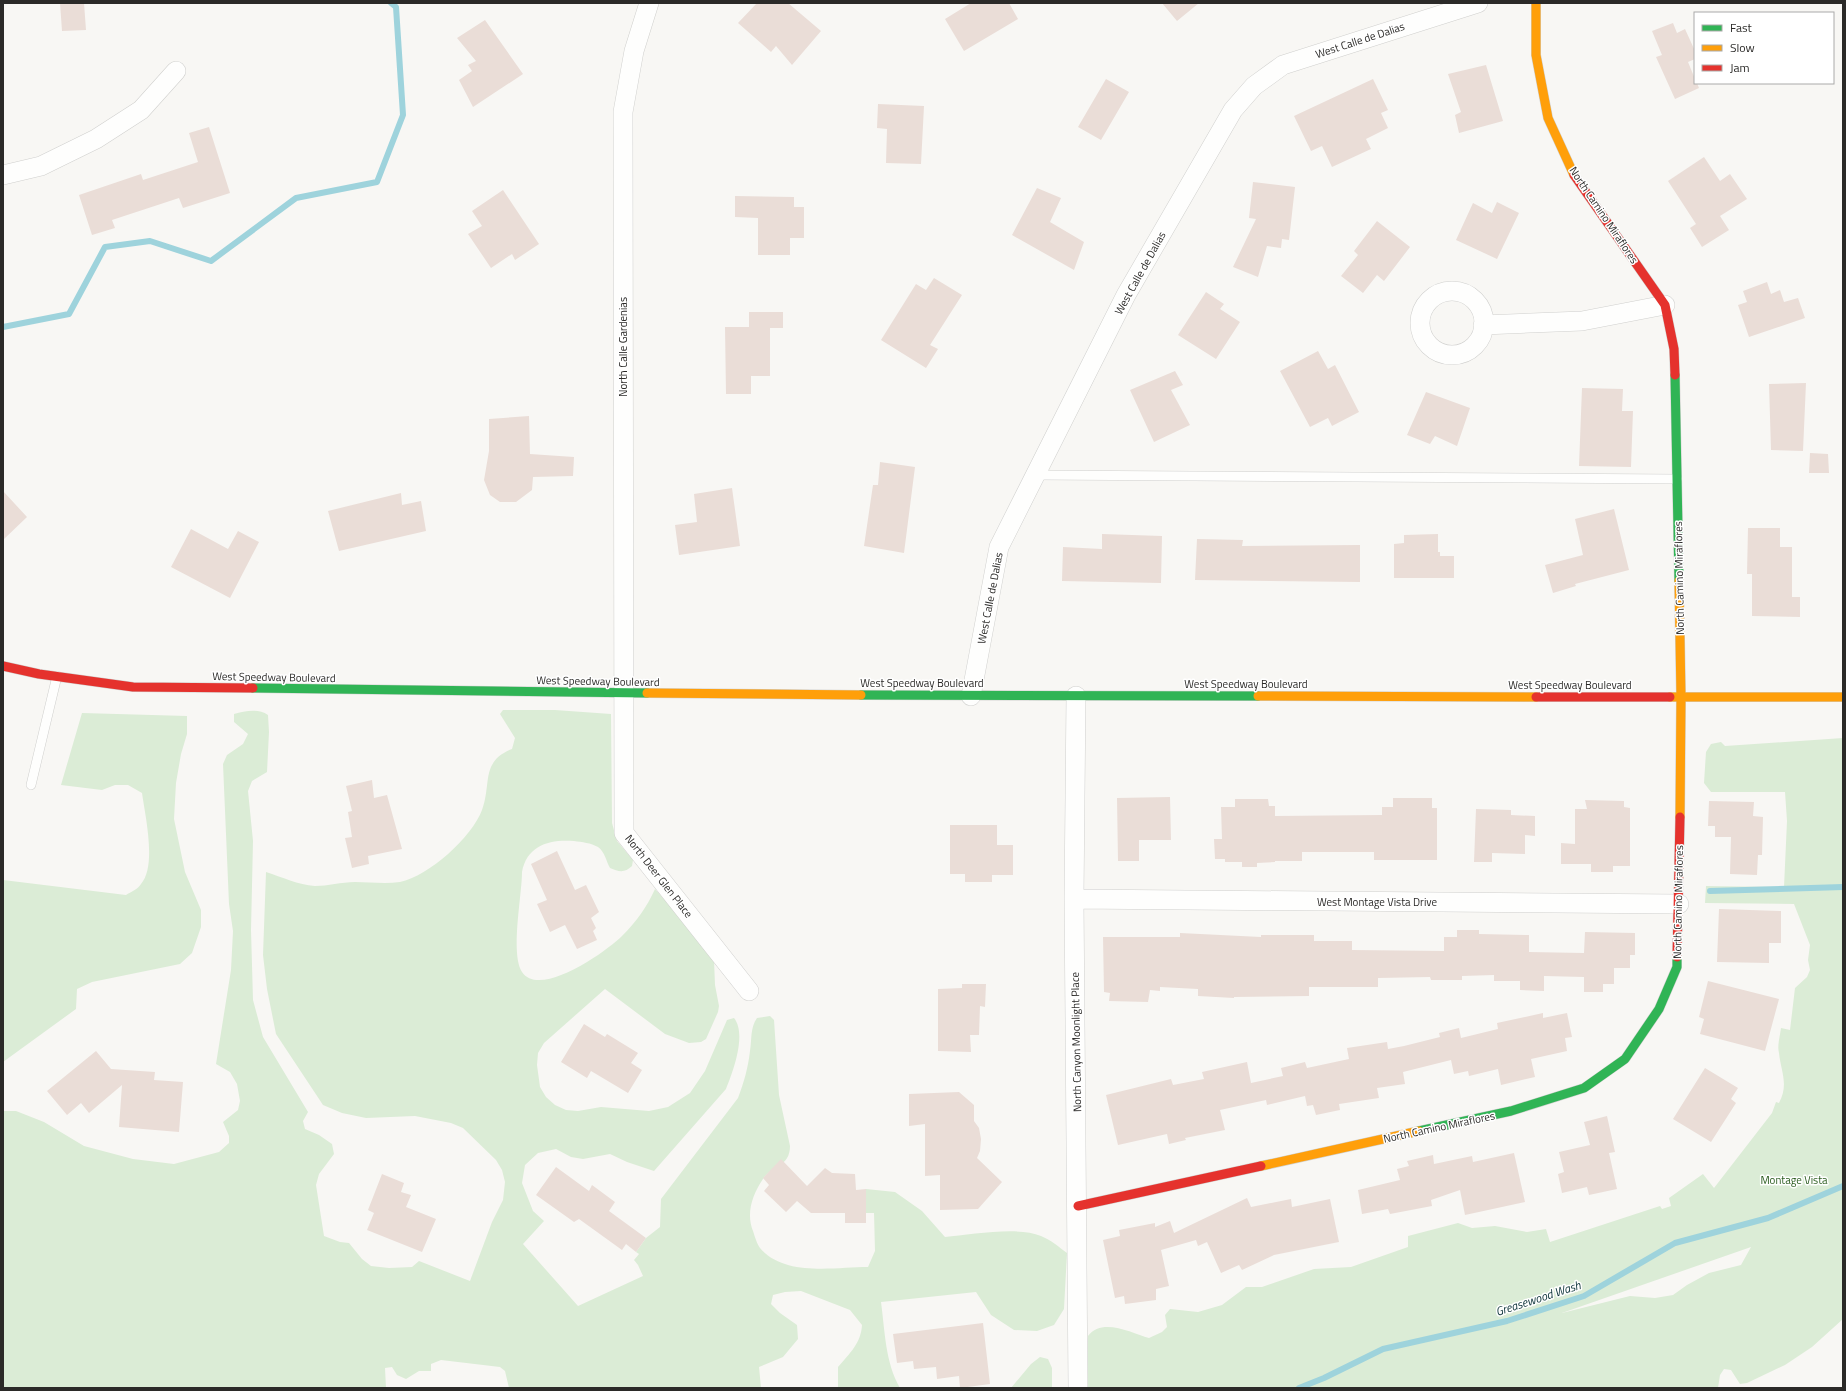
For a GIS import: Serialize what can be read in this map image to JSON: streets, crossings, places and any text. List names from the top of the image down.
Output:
{
  "streets": {
    "main road": ["North Camino Miraflores", "West Speedway Boulevard"],
    "street": [
      "West Calle de Dalias",
      "North Calle Gardenias",
      "North Deer Glen Place",
      "West Montage Vista Drive",
      "North Canyon Moonlight Place"
    ]
  },
  "crossings": [
    ["West Calle de Dalias", "West Speedway Boulevard"],
    ["North Camino Miraflores", "West Speedway Boulevard"],
    ["North Camino Miraflores", "West Montage Vista Drive"],
    ["North Camino Miraflores", "North Canyon Moonlight Place"],
    ["North Calle Gardenias", "West Speedway Boulevard"],
    ["North Calle Gardenias", "North Deer Glen Place"],
    ["West Speedway Boulevard", "North Deer Glen Place"],
    ["West Speedway Boulevard", "North Canyon Moonlight Place"],
    ["West Montage Vista Drive", "North Canyon Moonlight Place"]
  ],
  "water": ["Greasewood Wash"],
  "parks": ["Montage Vista"],
  "legend": ["Fast", "Slow", "Jam"]
}
